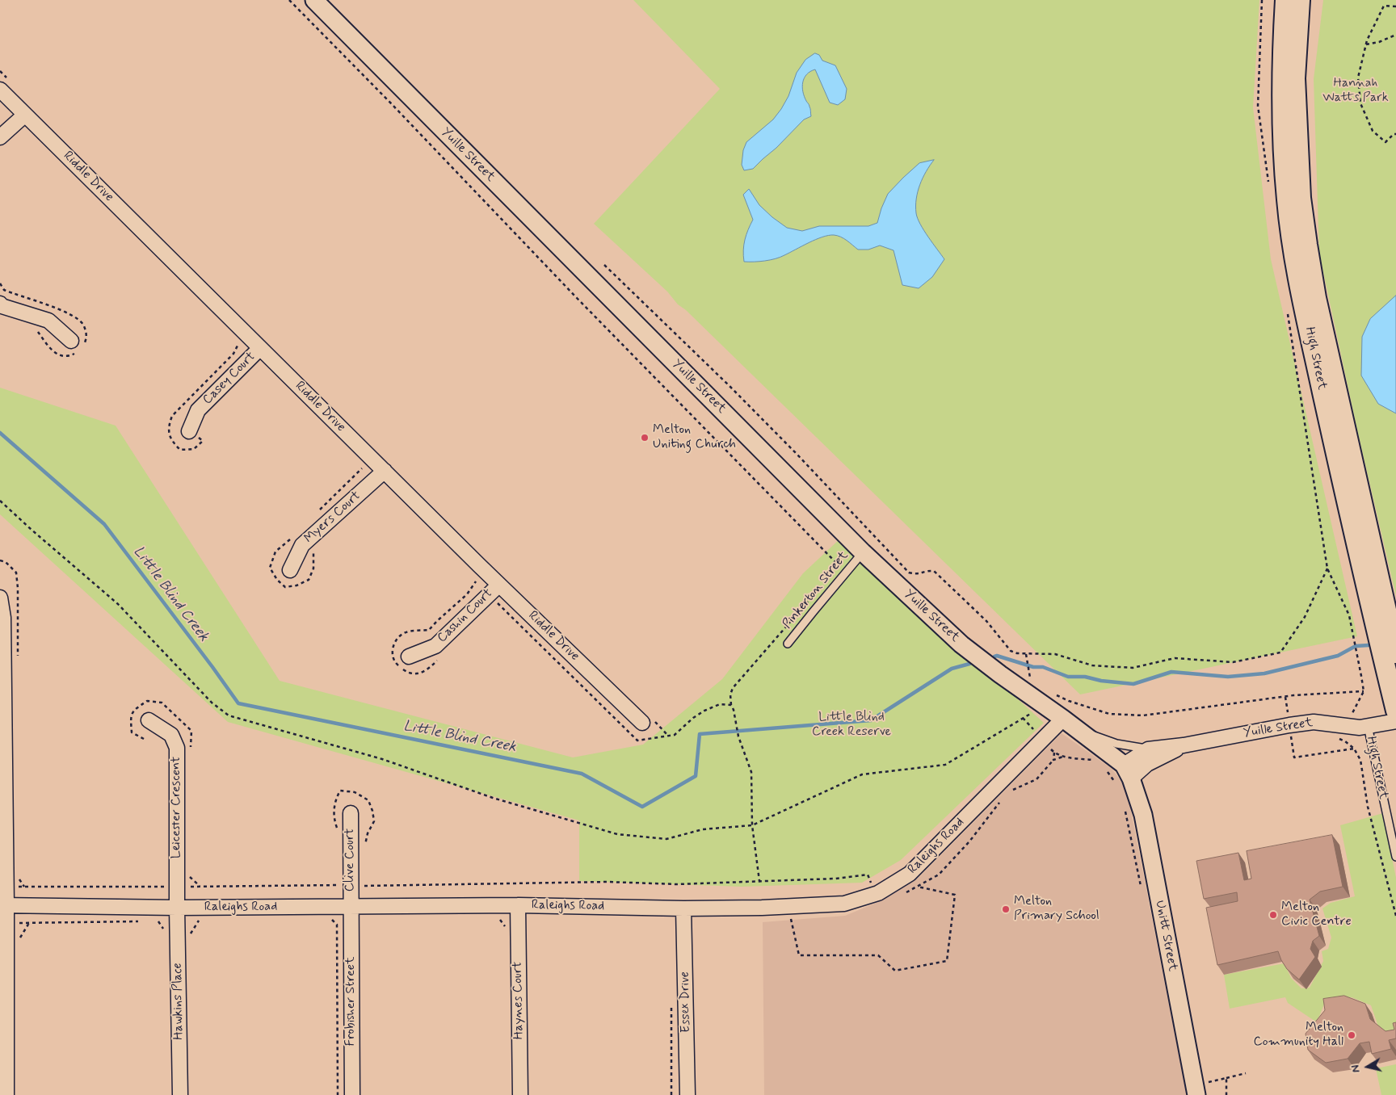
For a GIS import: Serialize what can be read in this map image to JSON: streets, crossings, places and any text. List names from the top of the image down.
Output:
{
  "streets": {
    "main road": ["High Street"],
    "street": [
      "Yuille Street",
      "Riddle Drive",
      "Casey Court",
      "Myers Court",
      "Cashin Court",
      "Leicester Crescent",
      "Raleighs Road",
      "Clive Court",
      "Unitt Street",
      "Haynes Court",
      "Hawkins Place",
      "Frobisher Street",
      "Essex Drive"
    ],
    "lane": ["Pinkerton Street"]
  },
  "crossings": [
    ["Yuille Street", "High Street"],
    ["Yuille Street", "Pinkerton Street"],
    ["Yuille Street", "Raleighs Road"],
    ["Yuille Street", "Unitt Street"],
    ["Riddle Drive", "Casey Court"],
    ["Riddle Drive", "Myers Court"],
    ["Riddle Drive", "Cashin Court"],
    ["Leicester Crescent", "Raleighs Road"],
    ["Leicester Crescent", "Hawkins Place"],
    ["Raleighs Road", "Clive Court"],
    ["Raleighs Road", "Haynes Court"],
    ["Raleighs Road", "Hawkins Place"],
    ["Raleighs Road", "Frobisher Street"],
    ["Raleighs Road", "Essex Drive"],
    ["Clive Court", "Frobisher Street"]
  ],
  "water": ["Little Blind Creek"],
  "parks": ["Hannah Watts Park", "Little Blind Creek Reserve"],
  "places": [
    "Melton Uniting Church",
    "Melton Primary School",
    "Melton Civic Centre",
    "Melton Community Hall"
  ],
  "north": "left"
}
